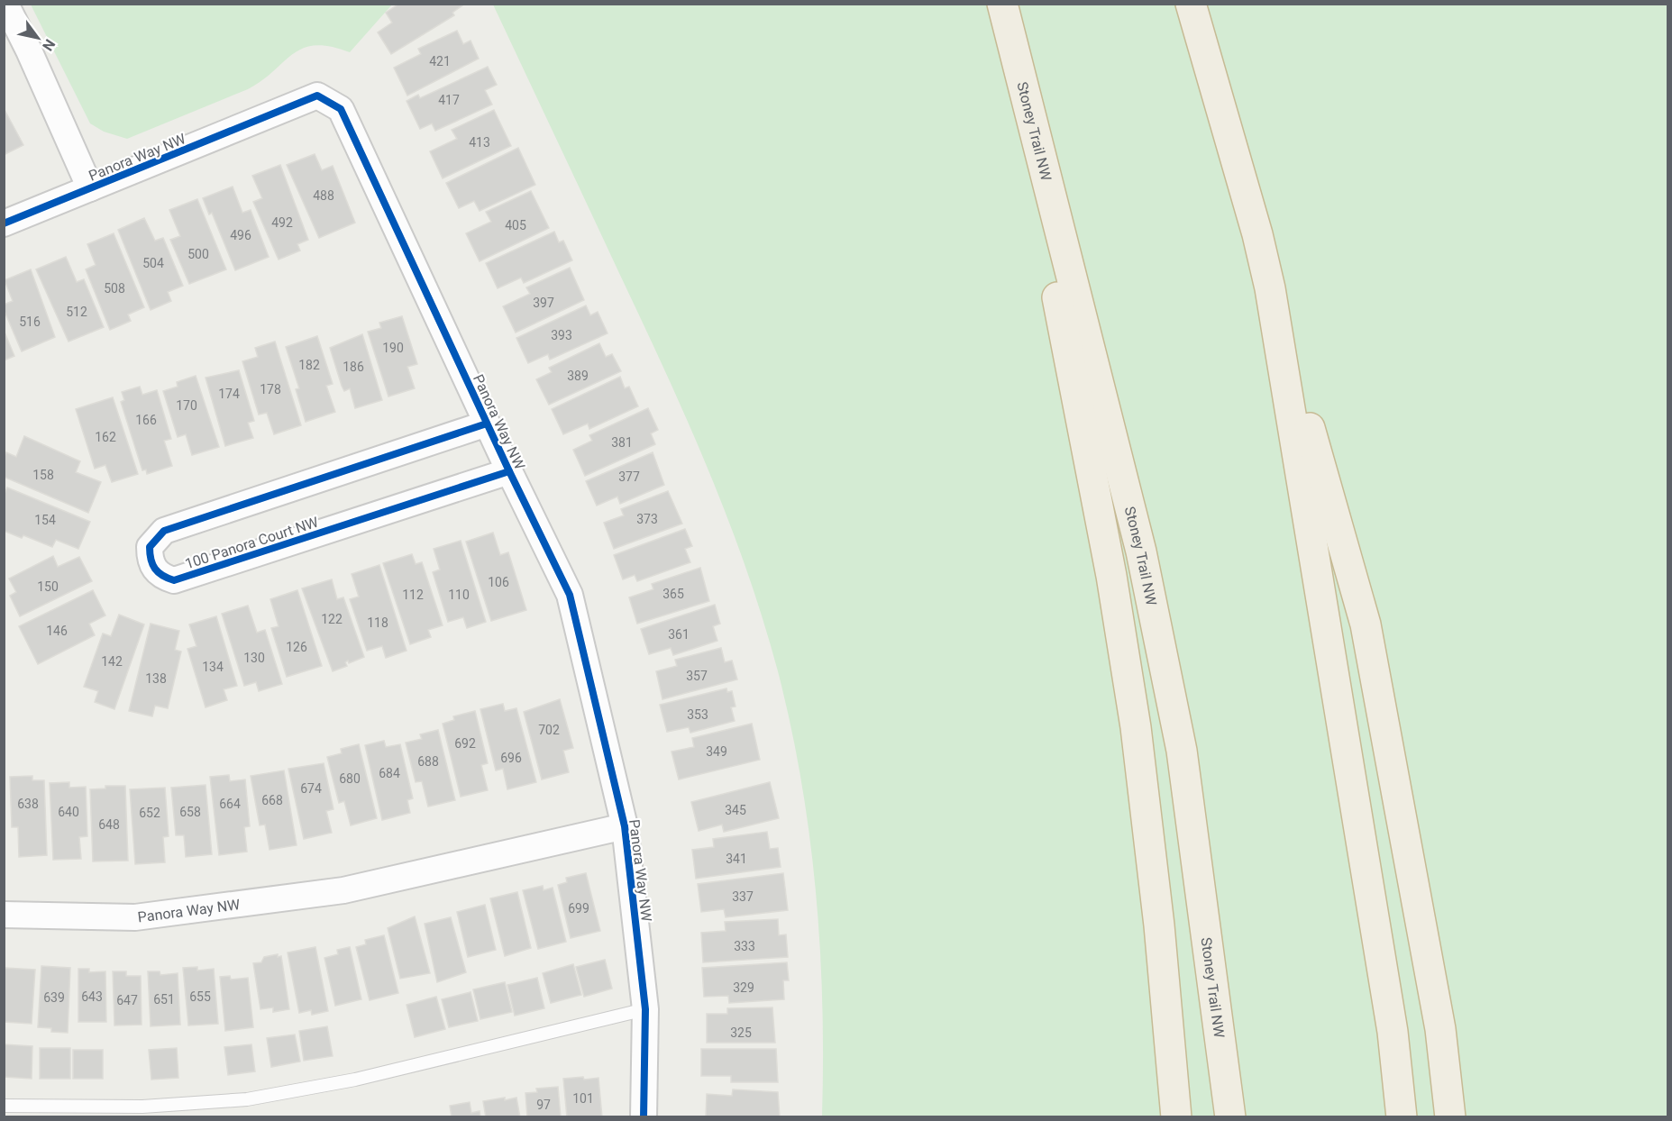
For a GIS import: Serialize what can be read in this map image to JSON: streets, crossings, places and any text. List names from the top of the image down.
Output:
{
  "streets": {
    "highway": ["Stoney Trail NW"],
    "street": ["Panora Way NW", "100 Panora Court NW"]
  },
  "crossings": [
    ["Panora Way NW", "100 Panora Court NW"]
  ],
  "house_numbers": [
    "421",
    "417",
    "413",
    "488",
    "492",
    "405",
    "496",
    "500",
    "504",
    "508",
    "397",
    "512",
    "516",
    "393",
    "190",
    "182",
    "186",
    "389",
    "178",
    "174",
    "170",
    "166",
    "162",
    "381",
    "158",
    "377",
    "373",
    "154",
    "106",
    "150",
    "365",
    "112",
    "110",
    "122",
    "118",
    "146",
    "361",
    "126",
    "130",
    "142",
    "134",
    "357",
    "138",
    "353",
    "702",
    "692",
    "349",
    "696",
    "688",
    "684",
    "680",
    "674",
    "668",
    "638",
    "664",
    "345",
    "640",
    "658",
    "652",
    "648",
    "341",
    "337",
    "699",
    "333",
    "329",
    "643",
    "655",
    "639",
    "651",
    "647",
    "325",
    "101",
    "97"
  ],
  "north": "bottom right"
}
